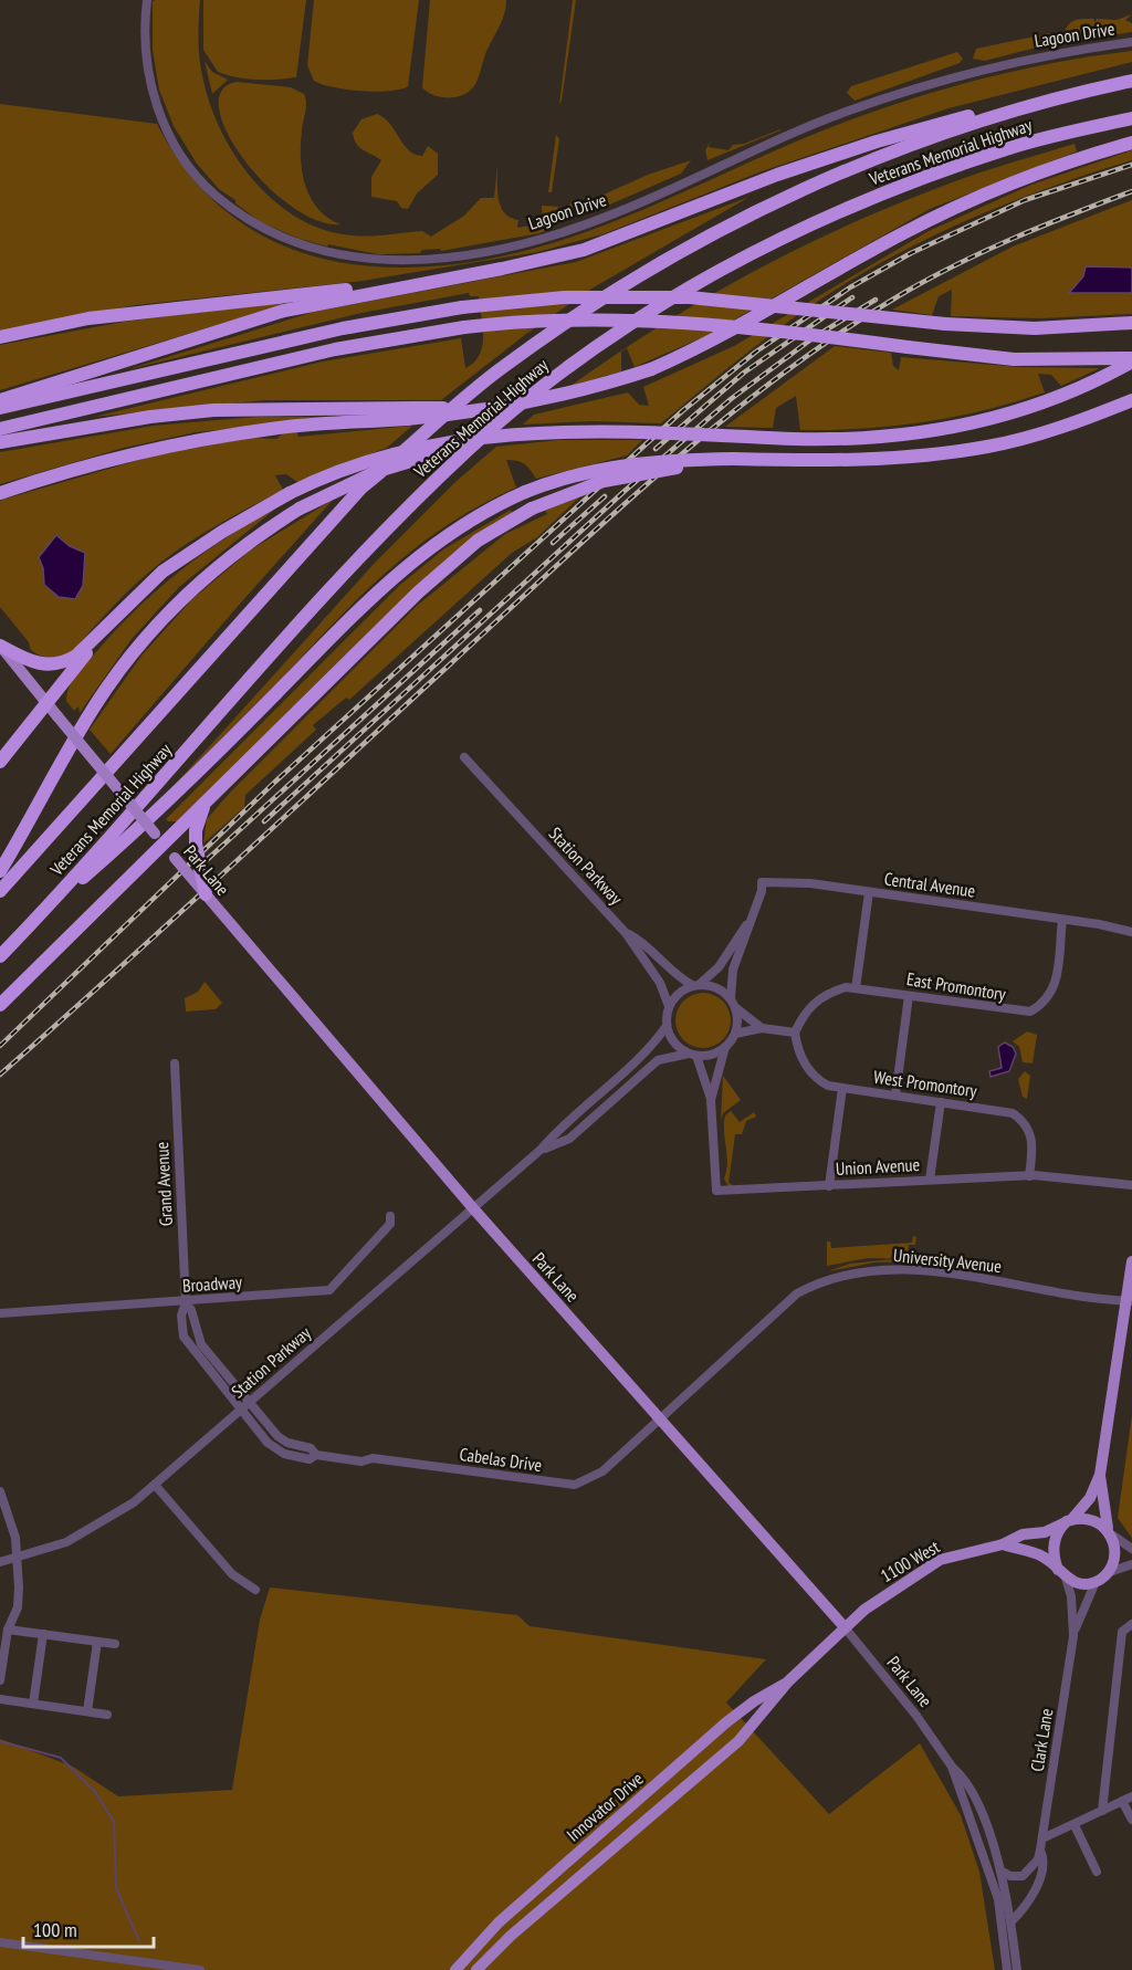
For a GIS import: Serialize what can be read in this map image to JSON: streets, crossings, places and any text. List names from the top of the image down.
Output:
{
  "streets": {
    "highway": ["Veterans Memorial Highway"],
    "main road": ["Park Lane", "1100 West", "Innovator Drive"],
    "street": [
      "Lagoon Drive",
      "Station Parkway",
      "Central Avenue",
      "East Promontory",
      "West Promontory",
      "Union Avenue",
      "Grand Avenue",
      "University Avenue",
      "Broadway",
      "Cabelas Drive",
      "Clark Lane"
    ]
  },
  "crossings": [
    ["Station Parkway", "Park Lane"],
    ["Station Parkway", "Central Avenue"],
    ["Station Parkway", "Union Avenue"],
    ["Station Parkway", "Grand Avenue"],
    ["Station Parkway", "Cabelas Drive"],
    ["Park Lane", "University Avenue"],
    ["Park Lane", "Cabelas Drive"],
    ["Park Lane", "1100 West"],
    ["Park Lane", "Innovator Drive"],
    ["Central Avenue", "East Promontory"],
    ["Central Avenue", "Union Avenue"],
    ["East Promontory", "West Promontory"],
    ["West Promontory", "Union Avenue"],
    ["Grand Avenue", "Broadway"],
    ["Grand Avenue", "Cabelas Drive"],
    ["University Avenue", "Cabelas Drive"],
    ["1100 West", "Clark Lane"],
    ["1100 West", "Innovator Drive"]
  ],
  "scale_bar": "100 m"
}
